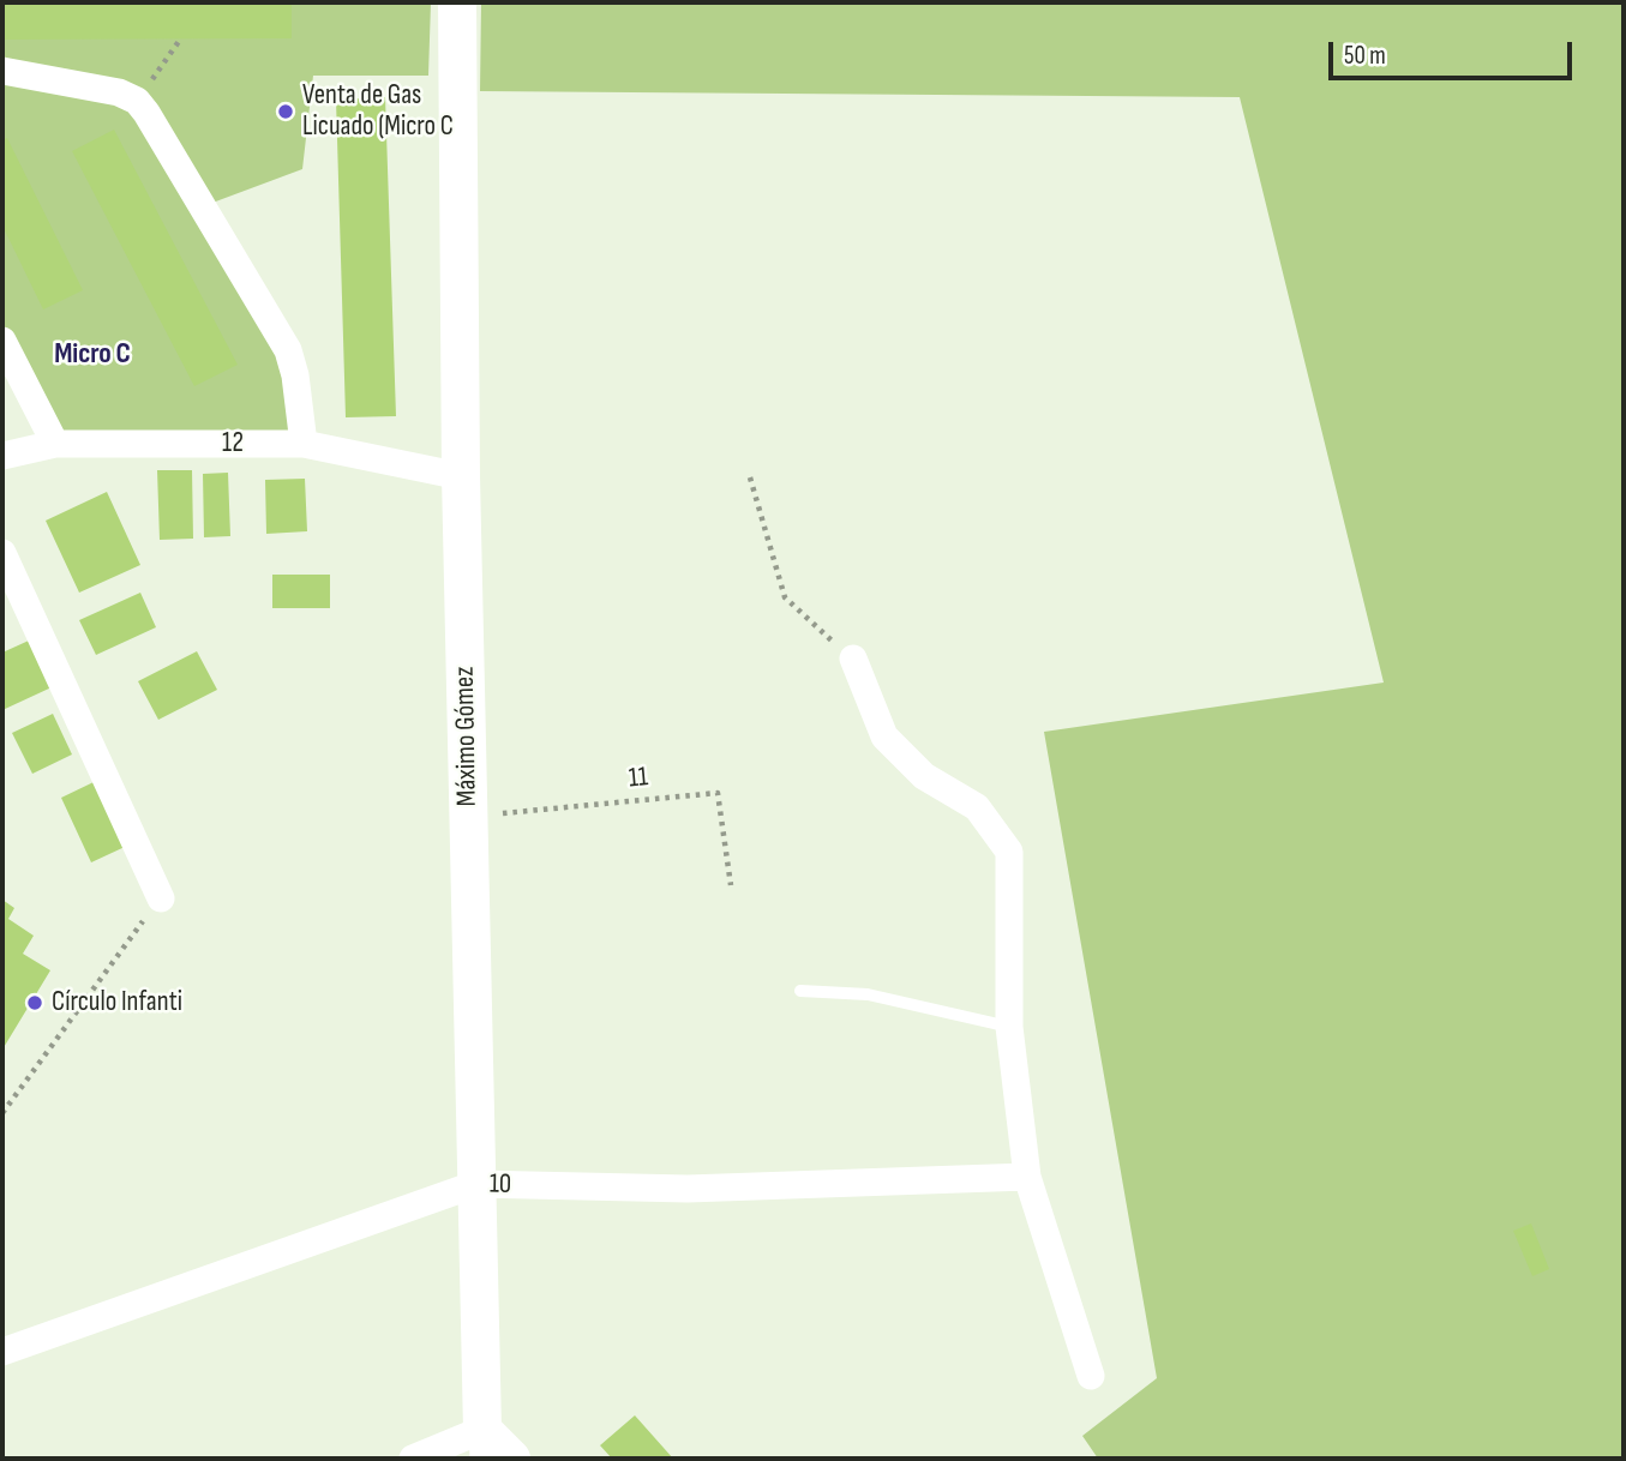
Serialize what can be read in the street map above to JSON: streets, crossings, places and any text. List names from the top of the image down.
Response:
{
  "streets": {
    "main road": ["Máximo Gómez"],
    "street": ["12", "10"],
    "path": ["11"]
  },
  "crossings": [
    ["12", "Máximo Gómez"],
    ["Máximo Gómez", "11"],
    ["Máximo Gómez", "10"]
  ],
  "districts": ["Micro C"],
  "places": ["Venta de Gas Licuado (Micro C", "Círculo Infanti"],
  "scale_bar": "50 m"
}
